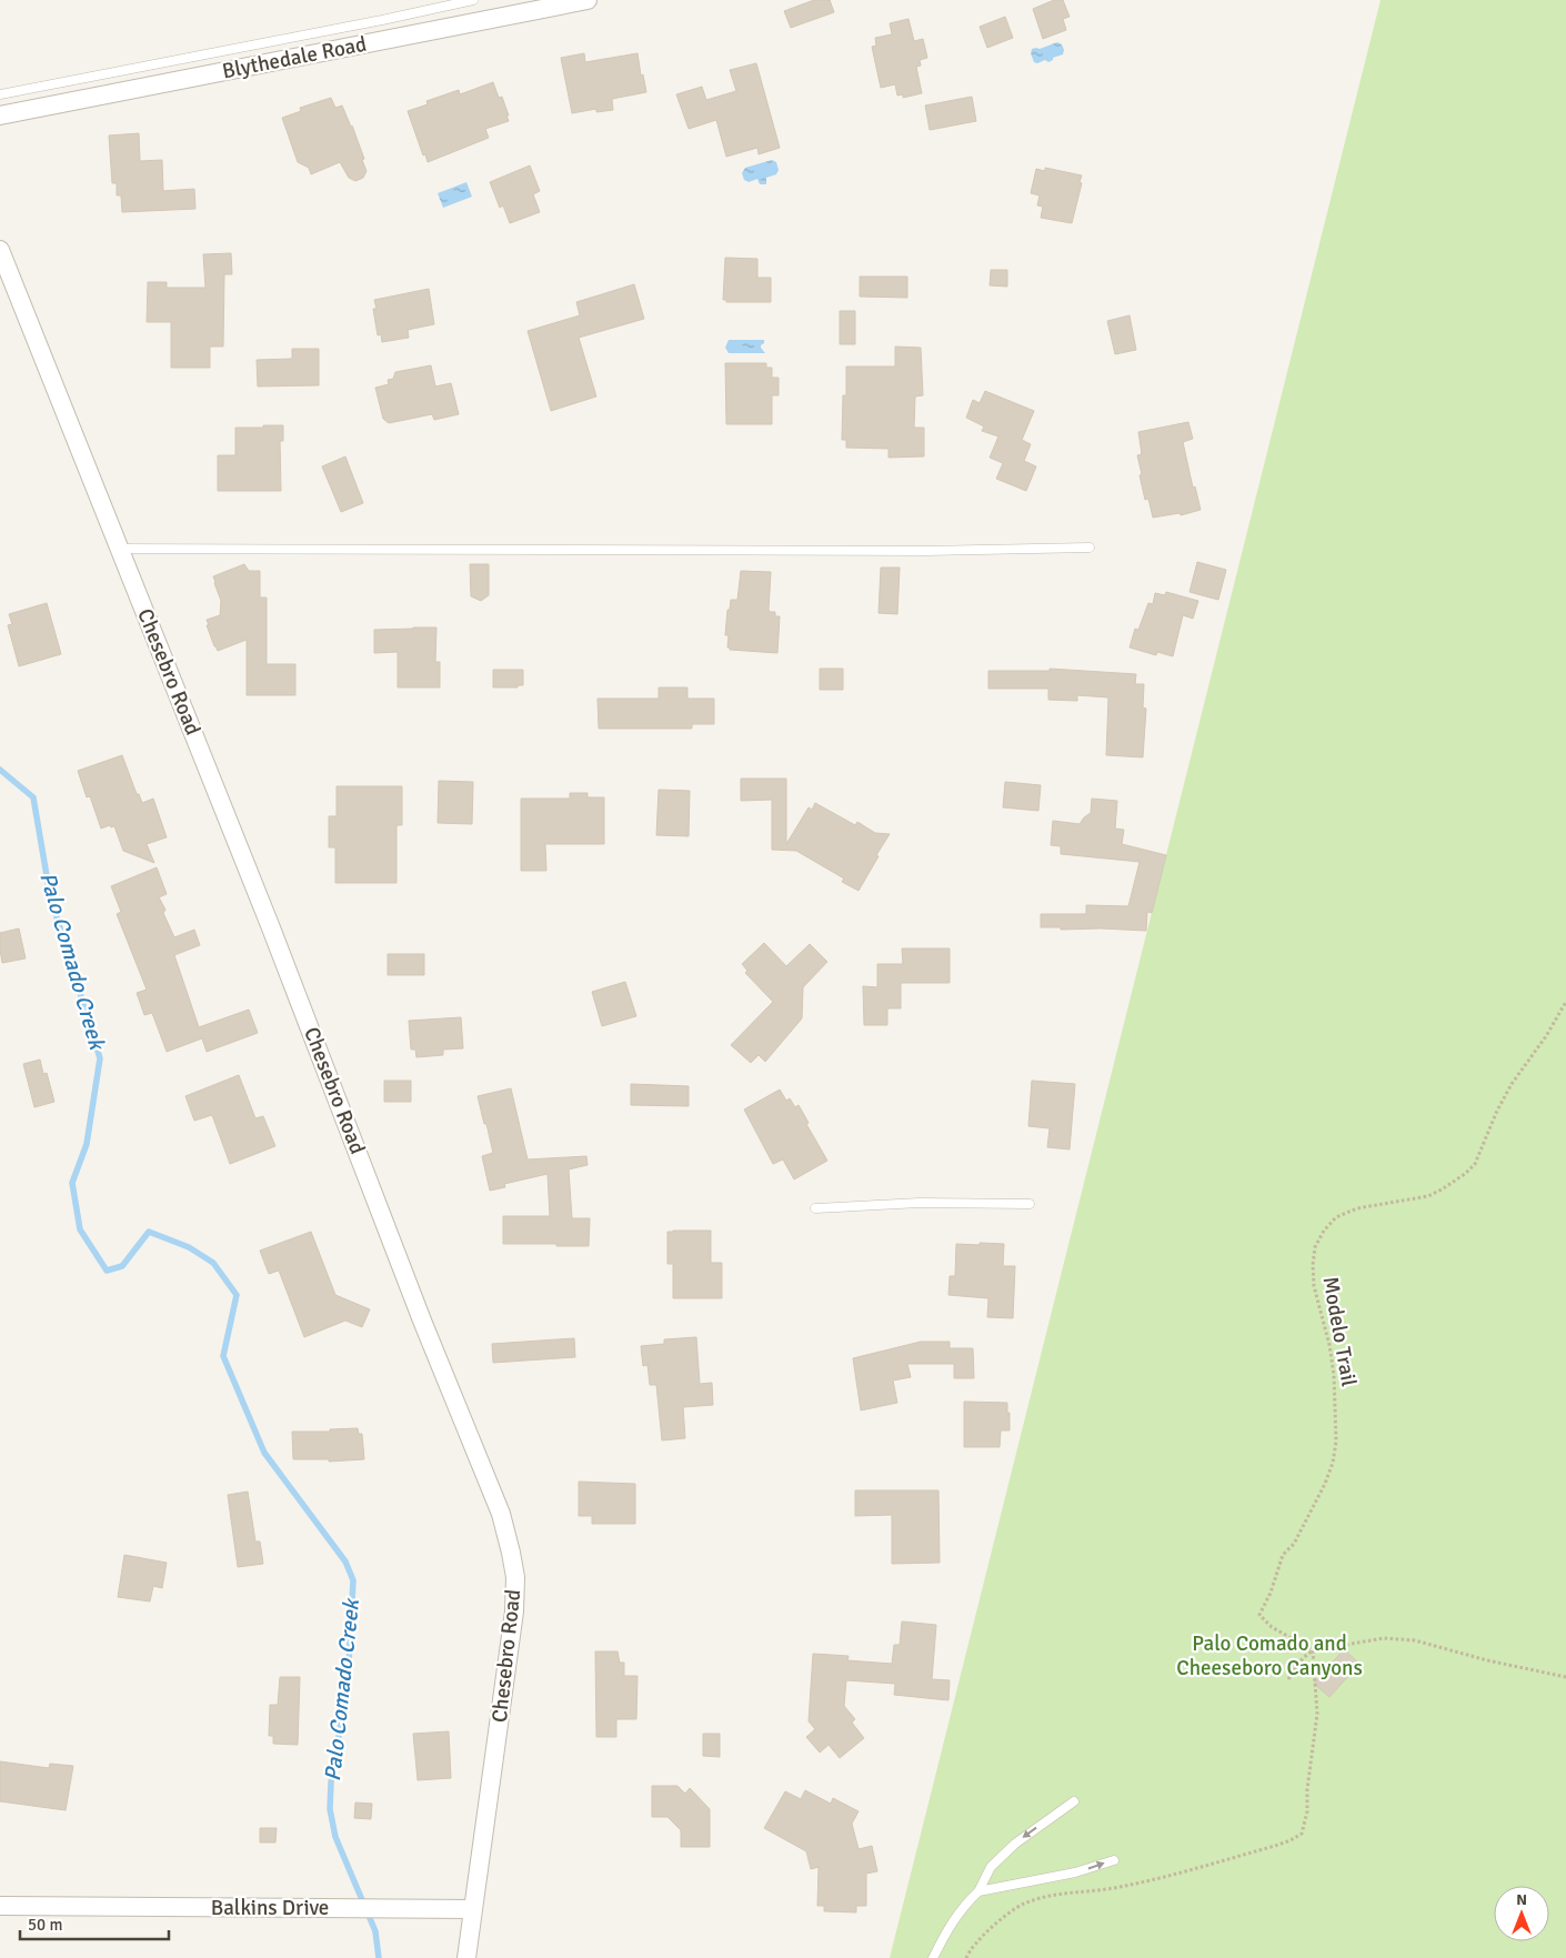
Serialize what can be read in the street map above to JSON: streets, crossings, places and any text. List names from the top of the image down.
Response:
{
  "streets": {
    "street": ["Blythedale Road", "Chesebro Road", "Balkins Drive"],
    "path": ["Modelo Trail"]
  },
  "crossings": [
    ["Chesebro Road", "Balkins Drive"]
  ],
  "water": ["Palo Comado Creek"],
  "parks": ["Palo Comado and Cheeseboro Canyons"],
  "scale_bar": "50 m",
  "north": "top"
}
